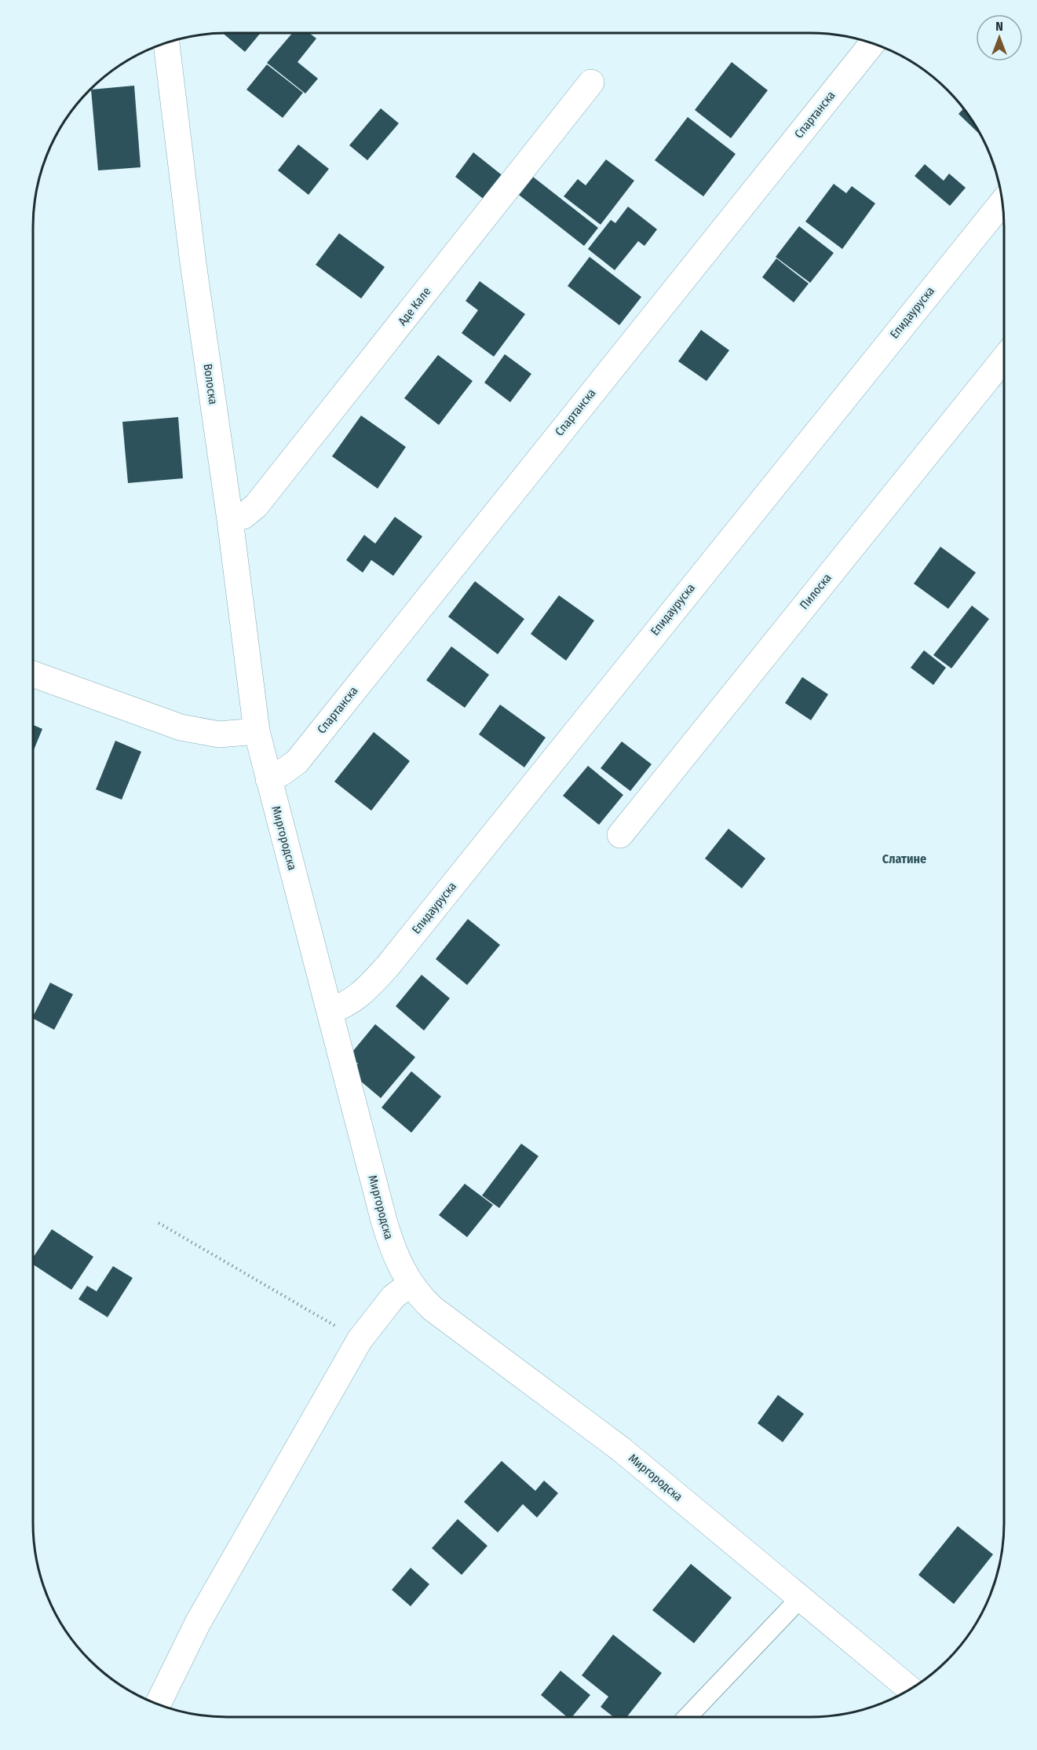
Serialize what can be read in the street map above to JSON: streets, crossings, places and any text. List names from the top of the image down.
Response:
{
  "streets": {
    "street": [
      "Спартанска",
      "Аде Кале",
      "Епидауруска",
      "Волоска",
      "Пилоска",
      "Миргородска"
    ]
  },
  "crossings": [
    ["Спартанска", "Миргородска"],
    ["Аде Кале", "Волоска"],
    ["Епидауруска", "Миргородска"],
    ["Волоска", "Миргородска"]
  ],
  "districts": ["Слатине"],
  "north": "top"
}
